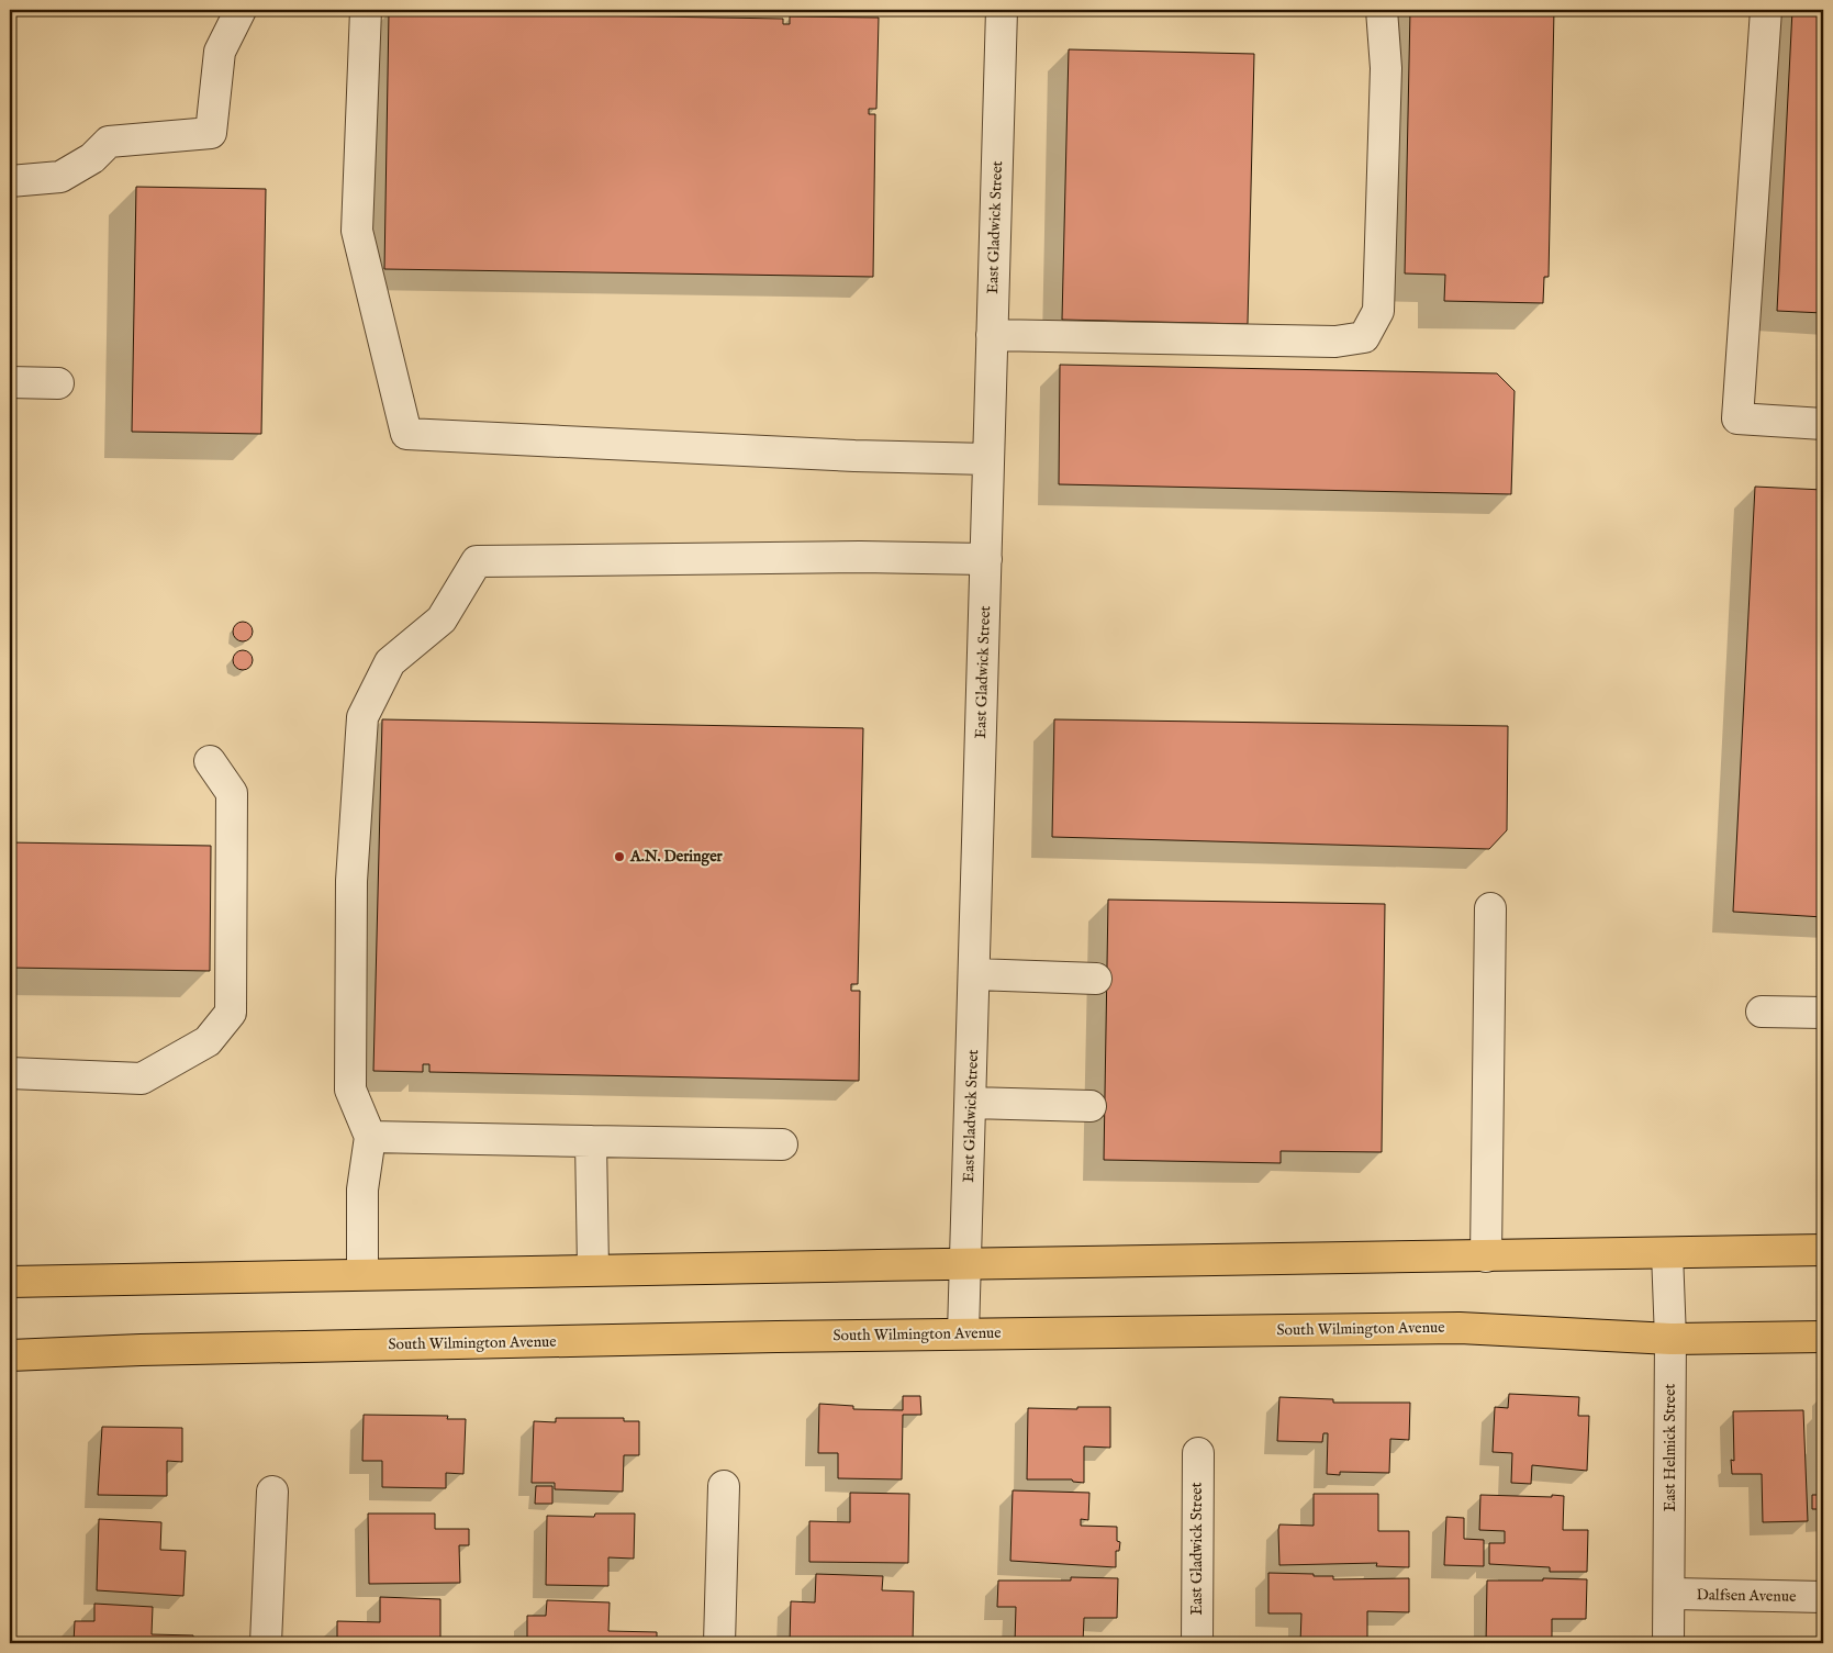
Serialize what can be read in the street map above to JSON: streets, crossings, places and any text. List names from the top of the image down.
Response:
{
  "streets": {
    "main road": ["South Wilmington Avenue"],
    "street": ["East Gladwick Street", "East Helmick Street", "Dalfsen Avenue"]
  },
  "crossings": [
    ["East Gladwick Street", "South Wilmington Avenue"],
    ["South Wilmington Avenue", "East Helmick Street"],
    ["East Helmick Street", "Dalfsen Avenue"]
  ],
  "places": ["A.N. Deringer"]
}
